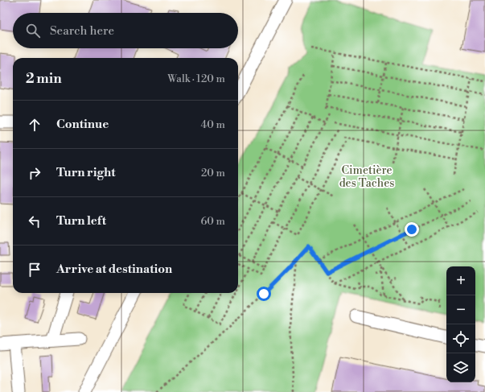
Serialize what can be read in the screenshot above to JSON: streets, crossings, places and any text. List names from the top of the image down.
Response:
{
  "parks": ["Cimetière des Taches"],
  "page": {
    "search": "Search here",
    "heading": ["2 min", "Walk · 120 m"],
    "list": [
      ["Continue", "40 m"],
      ["Turn right", "20 m"],
      ["Turn left", "60 m"],
      "Arrive at destination"
    ],
    "map_buttons": ["+", "−"]
  }
}
